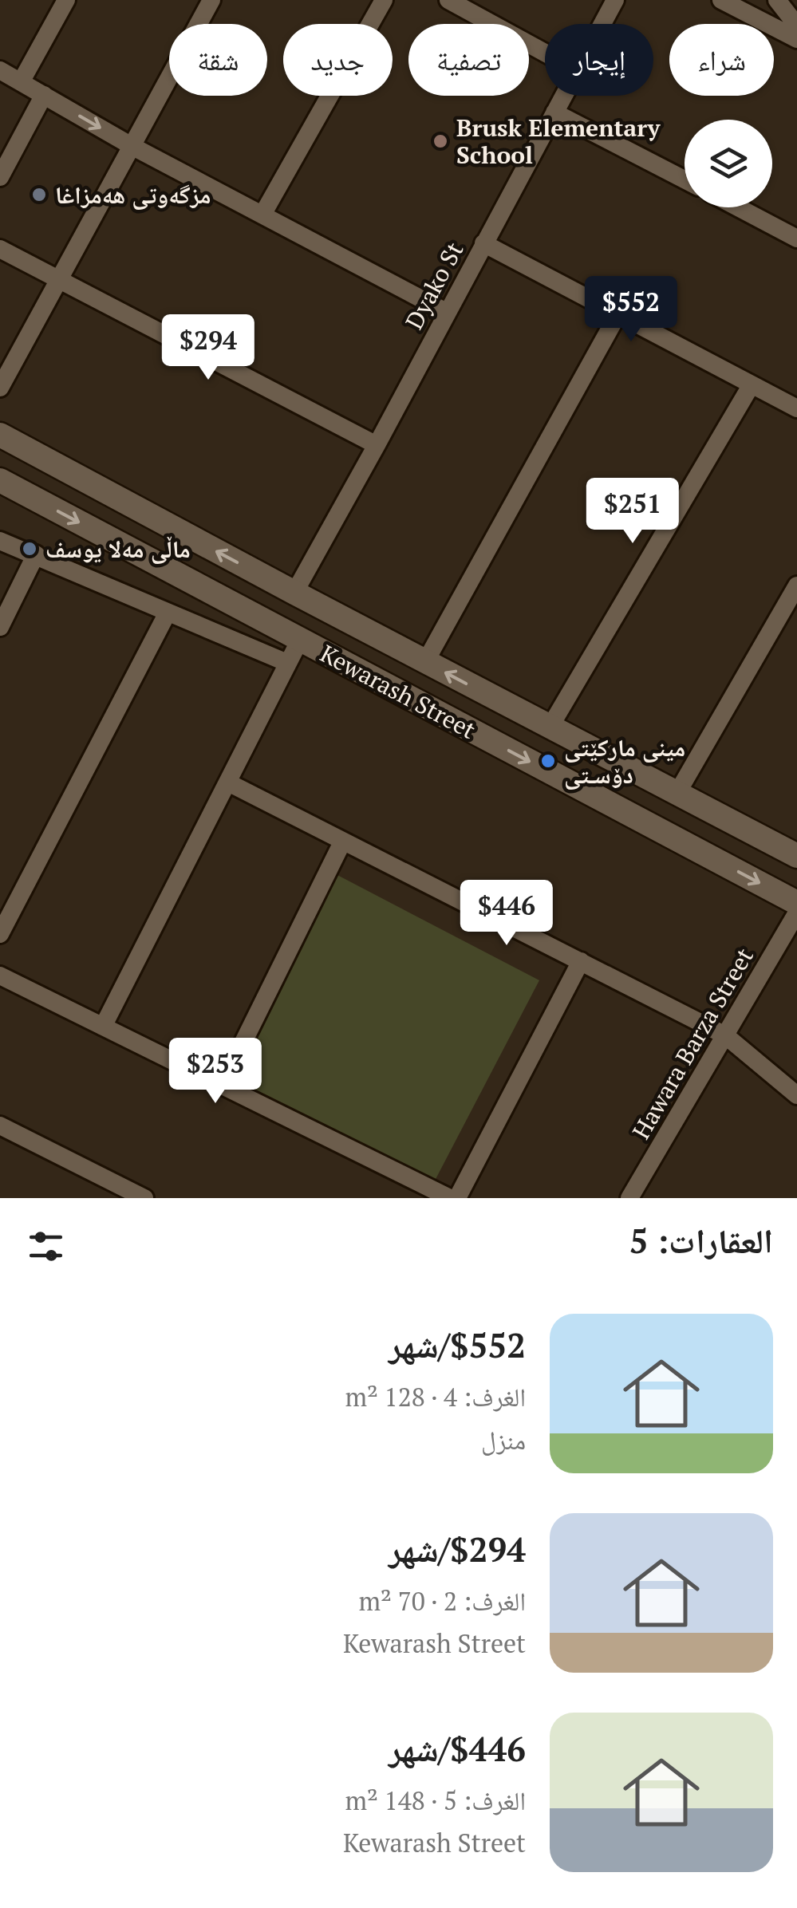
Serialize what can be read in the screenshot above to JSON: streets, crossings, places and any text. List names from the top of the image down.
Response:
{
  "streets": {
    "main road": ["Kewarash Street"],
    "street": ["Dyako St", "Hawara Barza Street"]
  },
  "crossings": [
    ["Dyako St", "Kewarash Street"]
  ],
  "places": [
    "Brusk Elementary School",
    "مزگەوتی هەمزاغا",
    "ماڵی مەلا یوسف",
    "مینی مارکێتی دۆسـتی"
  ],
  "page": {
    "chip": [
      "شراء",
      "إيجار",
      "تصفية",
      "جديد",
      "شقة"
    ],
    "price": [
      "$552",
      "$294",
      "$251",
      "$446",
      "$253"
    ],
    "heading": "العقارات: 5",
    "list": [
      {
        "name": "$552/شهر",
        "note": "الغرف: 4 · 128 m² · منزل"
      },
      {
        "name": "$294/شهر",
        "note": "الغرف: 2 · 70 m² · Kewarash Street"
      },
      {
        "name": "$446/شهر",
        "note": "الغرف: 5 · 148 m² · Kewarash Street"
      }
    ]
  }
}
